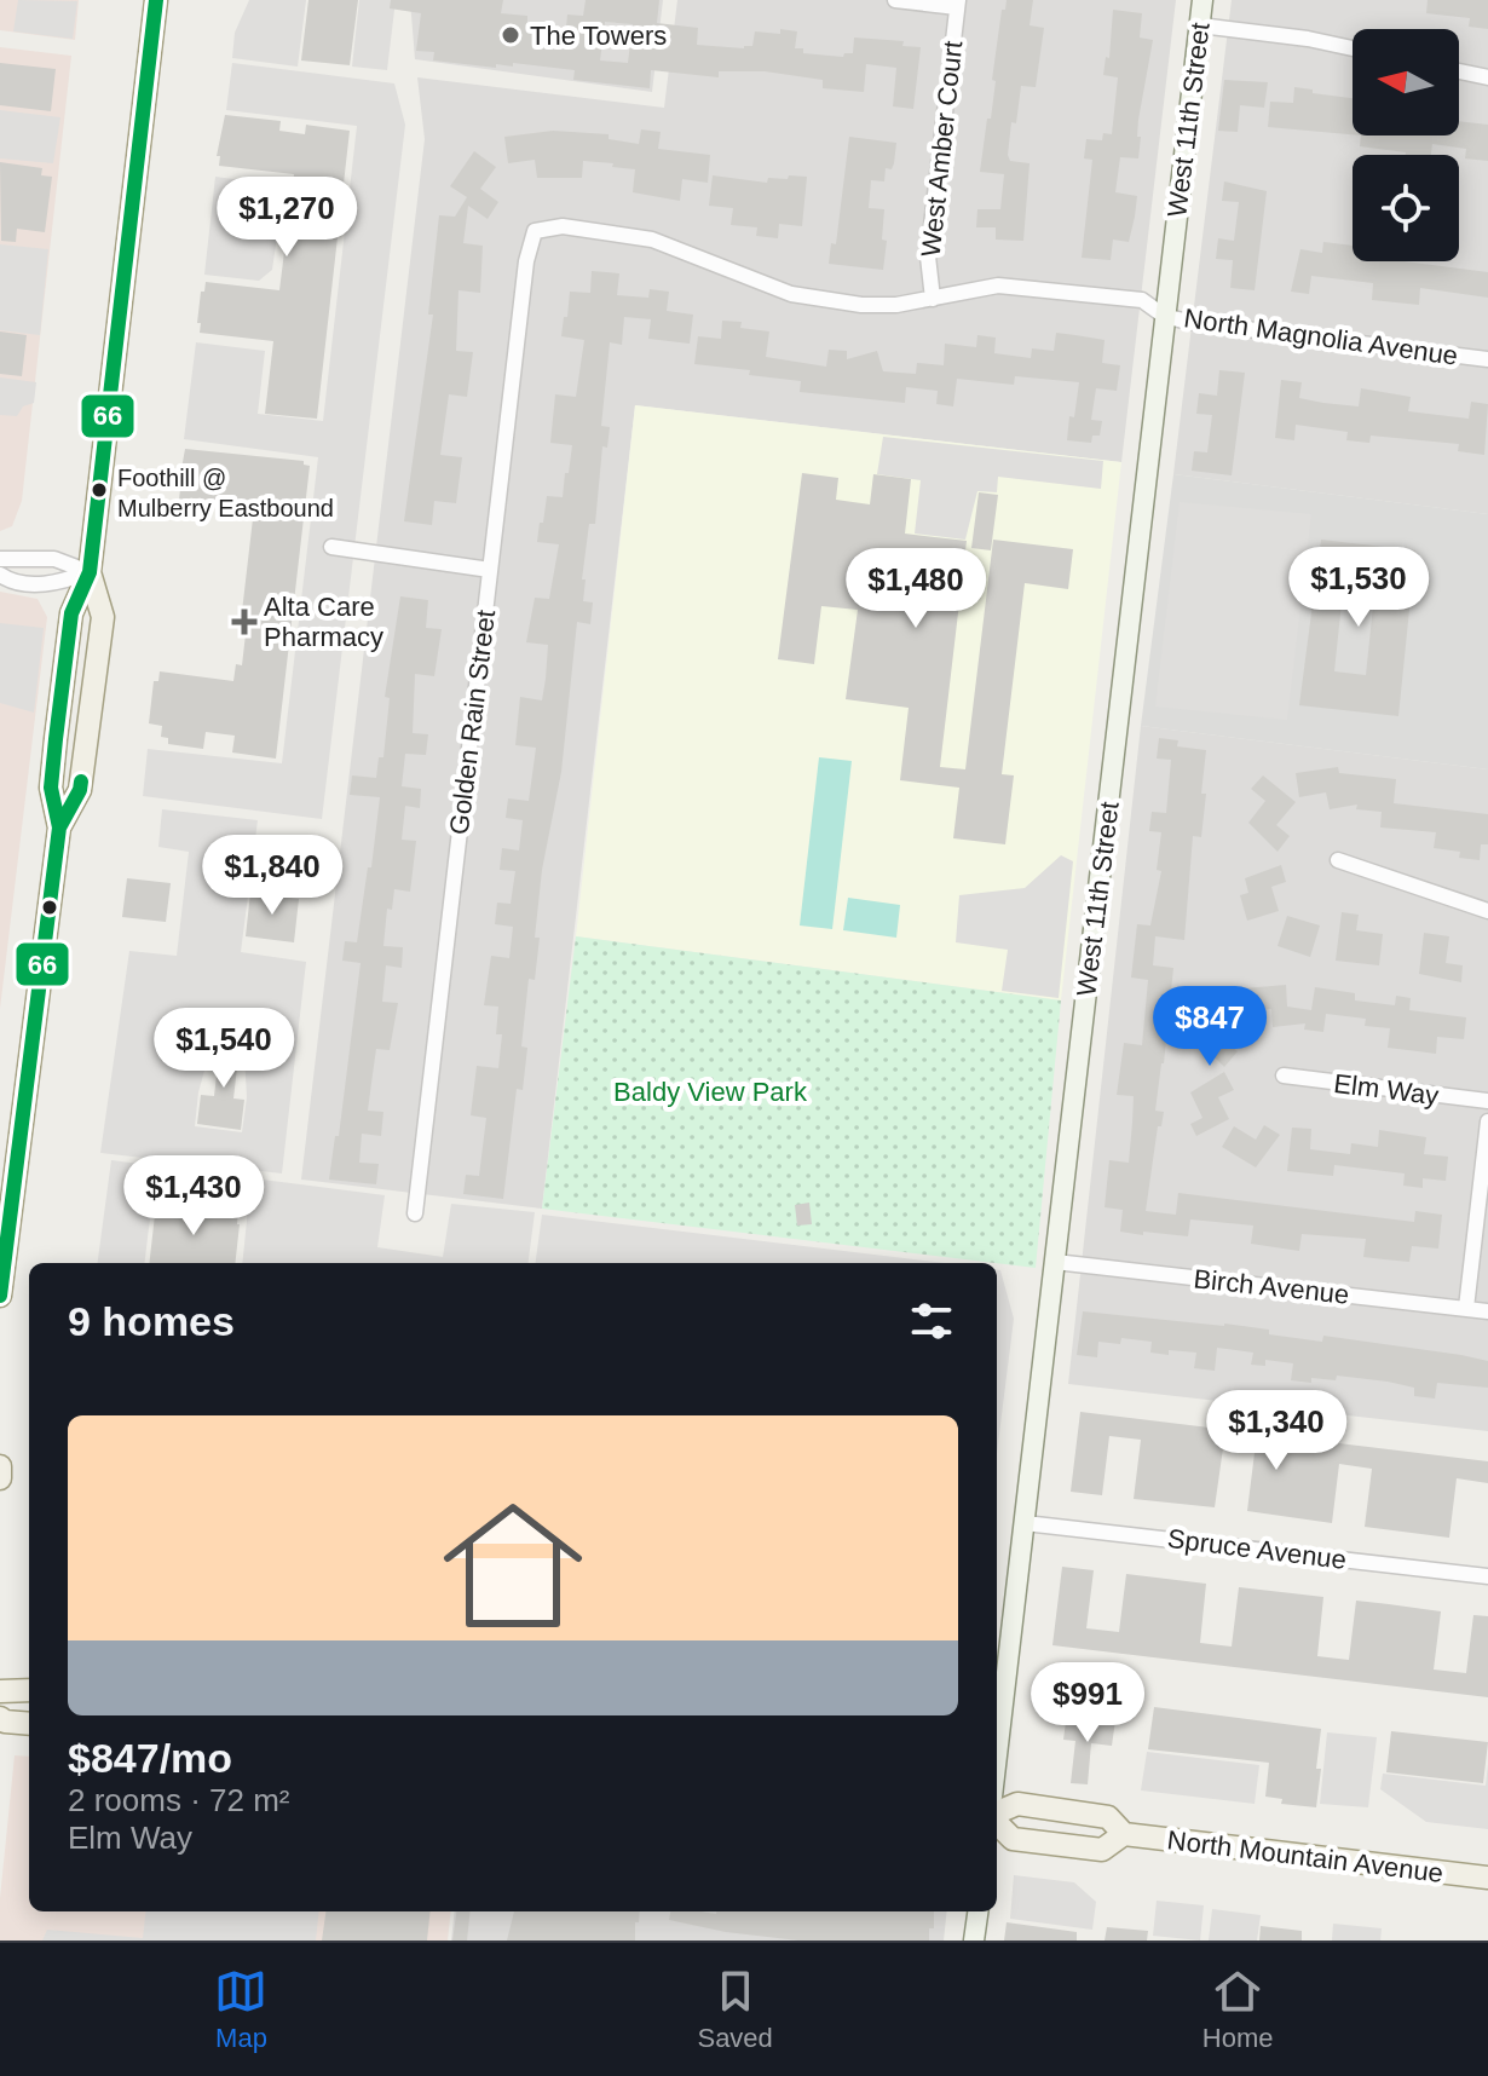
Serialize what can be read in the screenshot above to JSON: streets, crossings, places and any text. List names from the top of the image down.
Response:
{
  "streets": {
    "main road": ["North Mountain Avenue"],
    "street": [
      "West 11th Street",
      "West Amber Court",
      "North Magnolia Avenue",
      "Golden Rain Street",
      "Elm Way",
      "Birch Avenue",
      "Spruce Avenue"
    ]
  },
  "crossings": [
    ["West 11th Street", "North Magnolia Avenue"],
    ["West 11th Street", "Birch Avenue"],
    ["West 11th Street", "Spruce Avenue"],
    ["West Amber Court", "North Magnolia Avenue"],
    ["North Magnolia Avenue", "Golden Rain Street"]
  ],
  "parks": ["Baldy View Park"],
  "places": {
    "other": ["The Towers", "Foothill @ Mulberry Eastbound"],
    "health": ["Alta Care Pharmacy"]
  },
  "lines": ["transit line 66"],
  "north": "left",
  "page": {
    "price": [
      "$1,270",
      "$1,530",
      "$1,480",
      "$1,840",
      "$847",
      "$1,540",
      "$1,430",
      "$1,340",
      "$991"
    ],
    "heading": "9 homes",
    "list": [
      {
        "name": "$847/mo",
        "note": "2 rooms · 72 m² · Elm Way"
      }
    ],
    "tabs": ["Map", "Saved", "Home"]
  }
}
